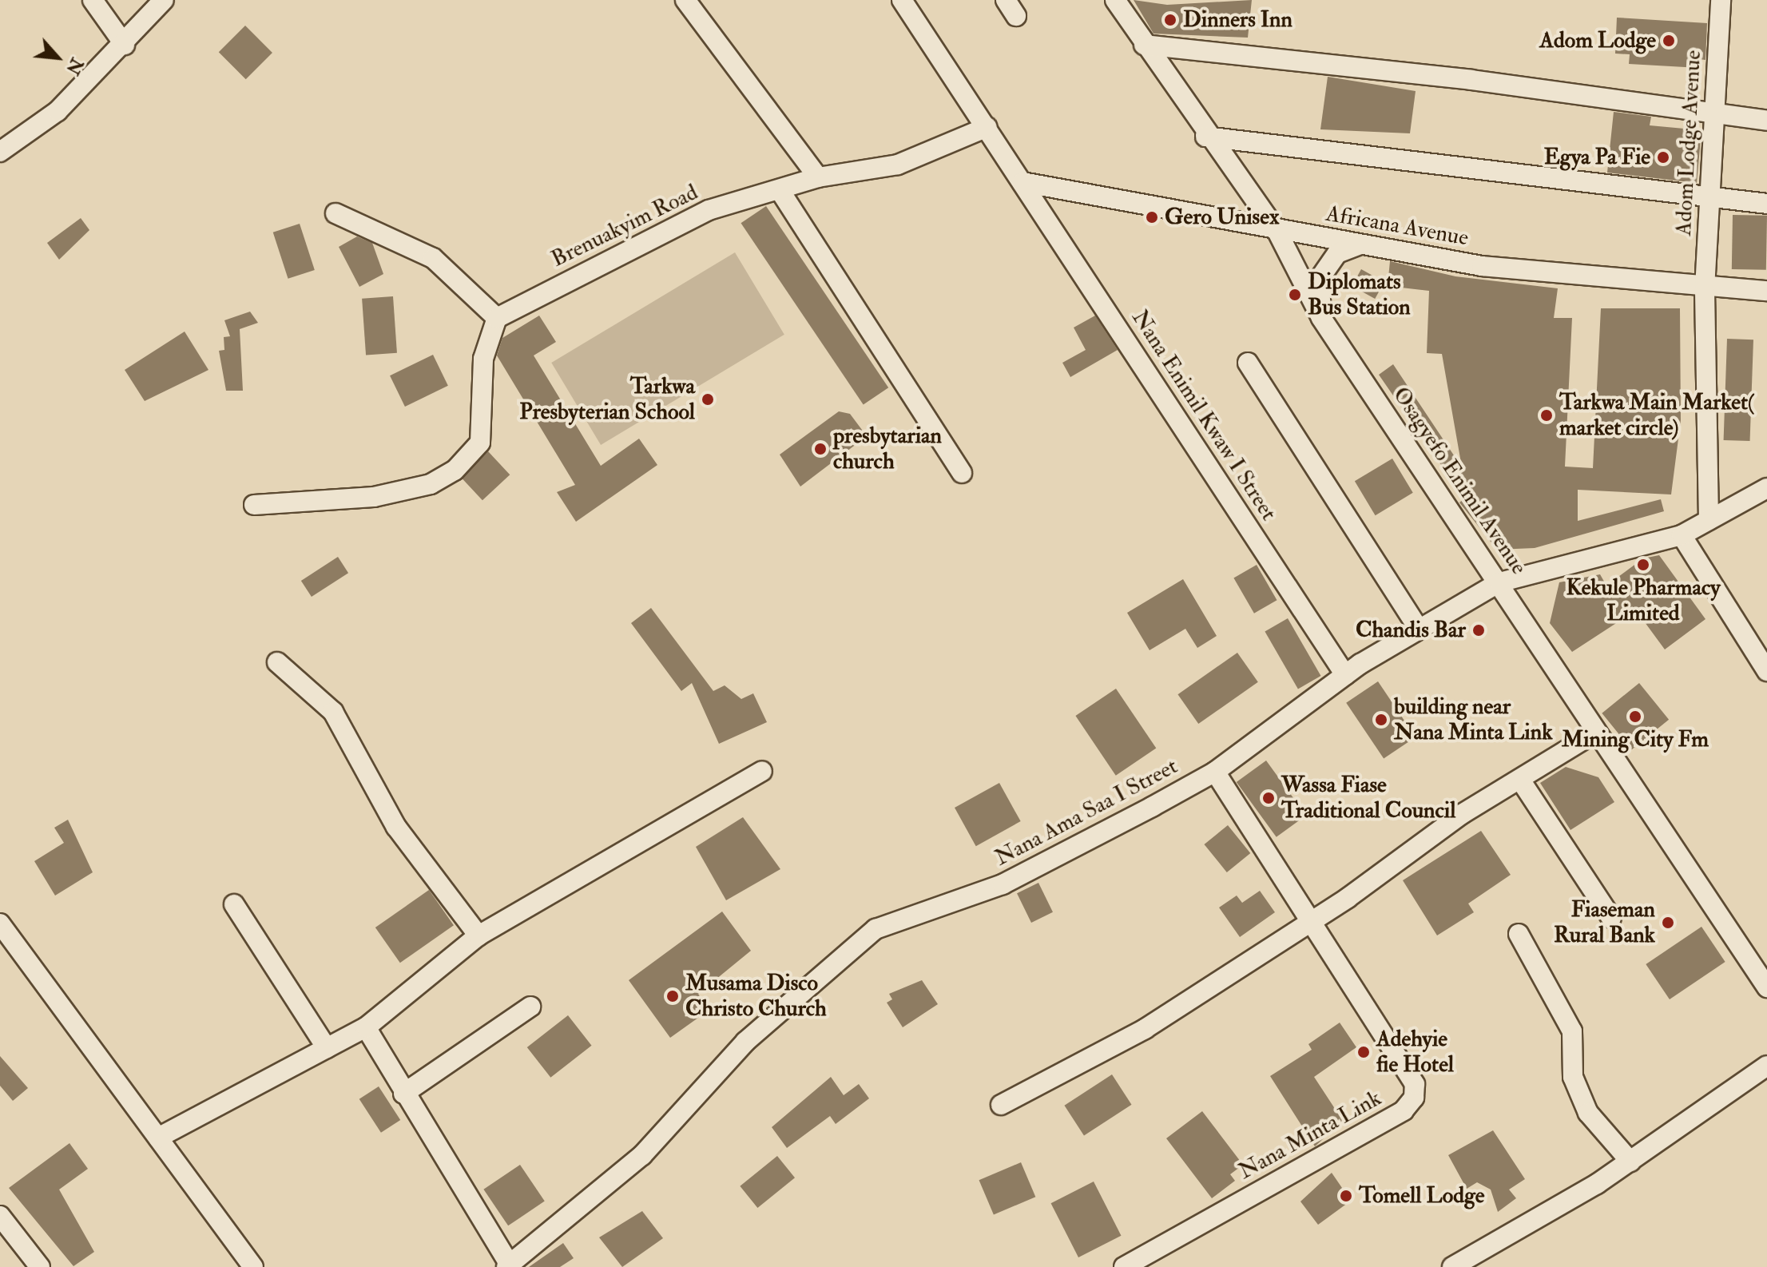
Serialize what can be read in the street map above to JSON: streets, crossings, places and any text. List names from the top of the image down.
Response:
{
  "streets": {
    "street": [
      "Adom Lodge Avenue",
      "Brenuakyim Road",
      "Africana Avenue",
      "Nana Enimil Kwaw I Street",
      "Osagyefo Enimil Avenue",
      "Nana Ama Saa I Street",
      "Nana Minta Link"
    ]
  },
  "crossings": [
    ["Adom Lodge Avenue", "Africana Avenue"],
    ["Adom Lodge Avenue", "Nana Ama Saa I Street"],
    ["Brenuakyim Road", "Nana Enimil Kwaw I Street"],
    ["Africana Avenue", "Nana Enimil Kwaw I Street"],
    ["Africana Avenue", "Osagyefo Enimil Avenue"],
    ["Nana Enimil Kwaw I Street", "Nana Ama Saa I Street"],
    ["Osagyefo Enimil Avenue", "Nana Ama Saa I Street"],
    ["Nana Ama Saa I Street", "Nana Minta Link"]
  ],
  "places": [
    "Dinners Inn",
    "Adom Lodge",
    "Egya Pa Fie",
    "Gero Unisex",
    "Diplomats Bus Station",
    "Tarkwa Presbyterian School",
    "Tarkwa Main Market( market circle)",
    "presbytarian church",
    "Kekule Pharmacy Limited",
    "Chandis Bar",
    "Mining City Fm",
    "building near Nana Minta Link",
    "Wassa Fiase Traditional Council",
    "Fiaseman Rural Bank",
    "Musama Disco Christo Church",
    "Adehyie fie Hotel",
    "Tomell Lodge"
  ],
  "north": "bottom right"
}
